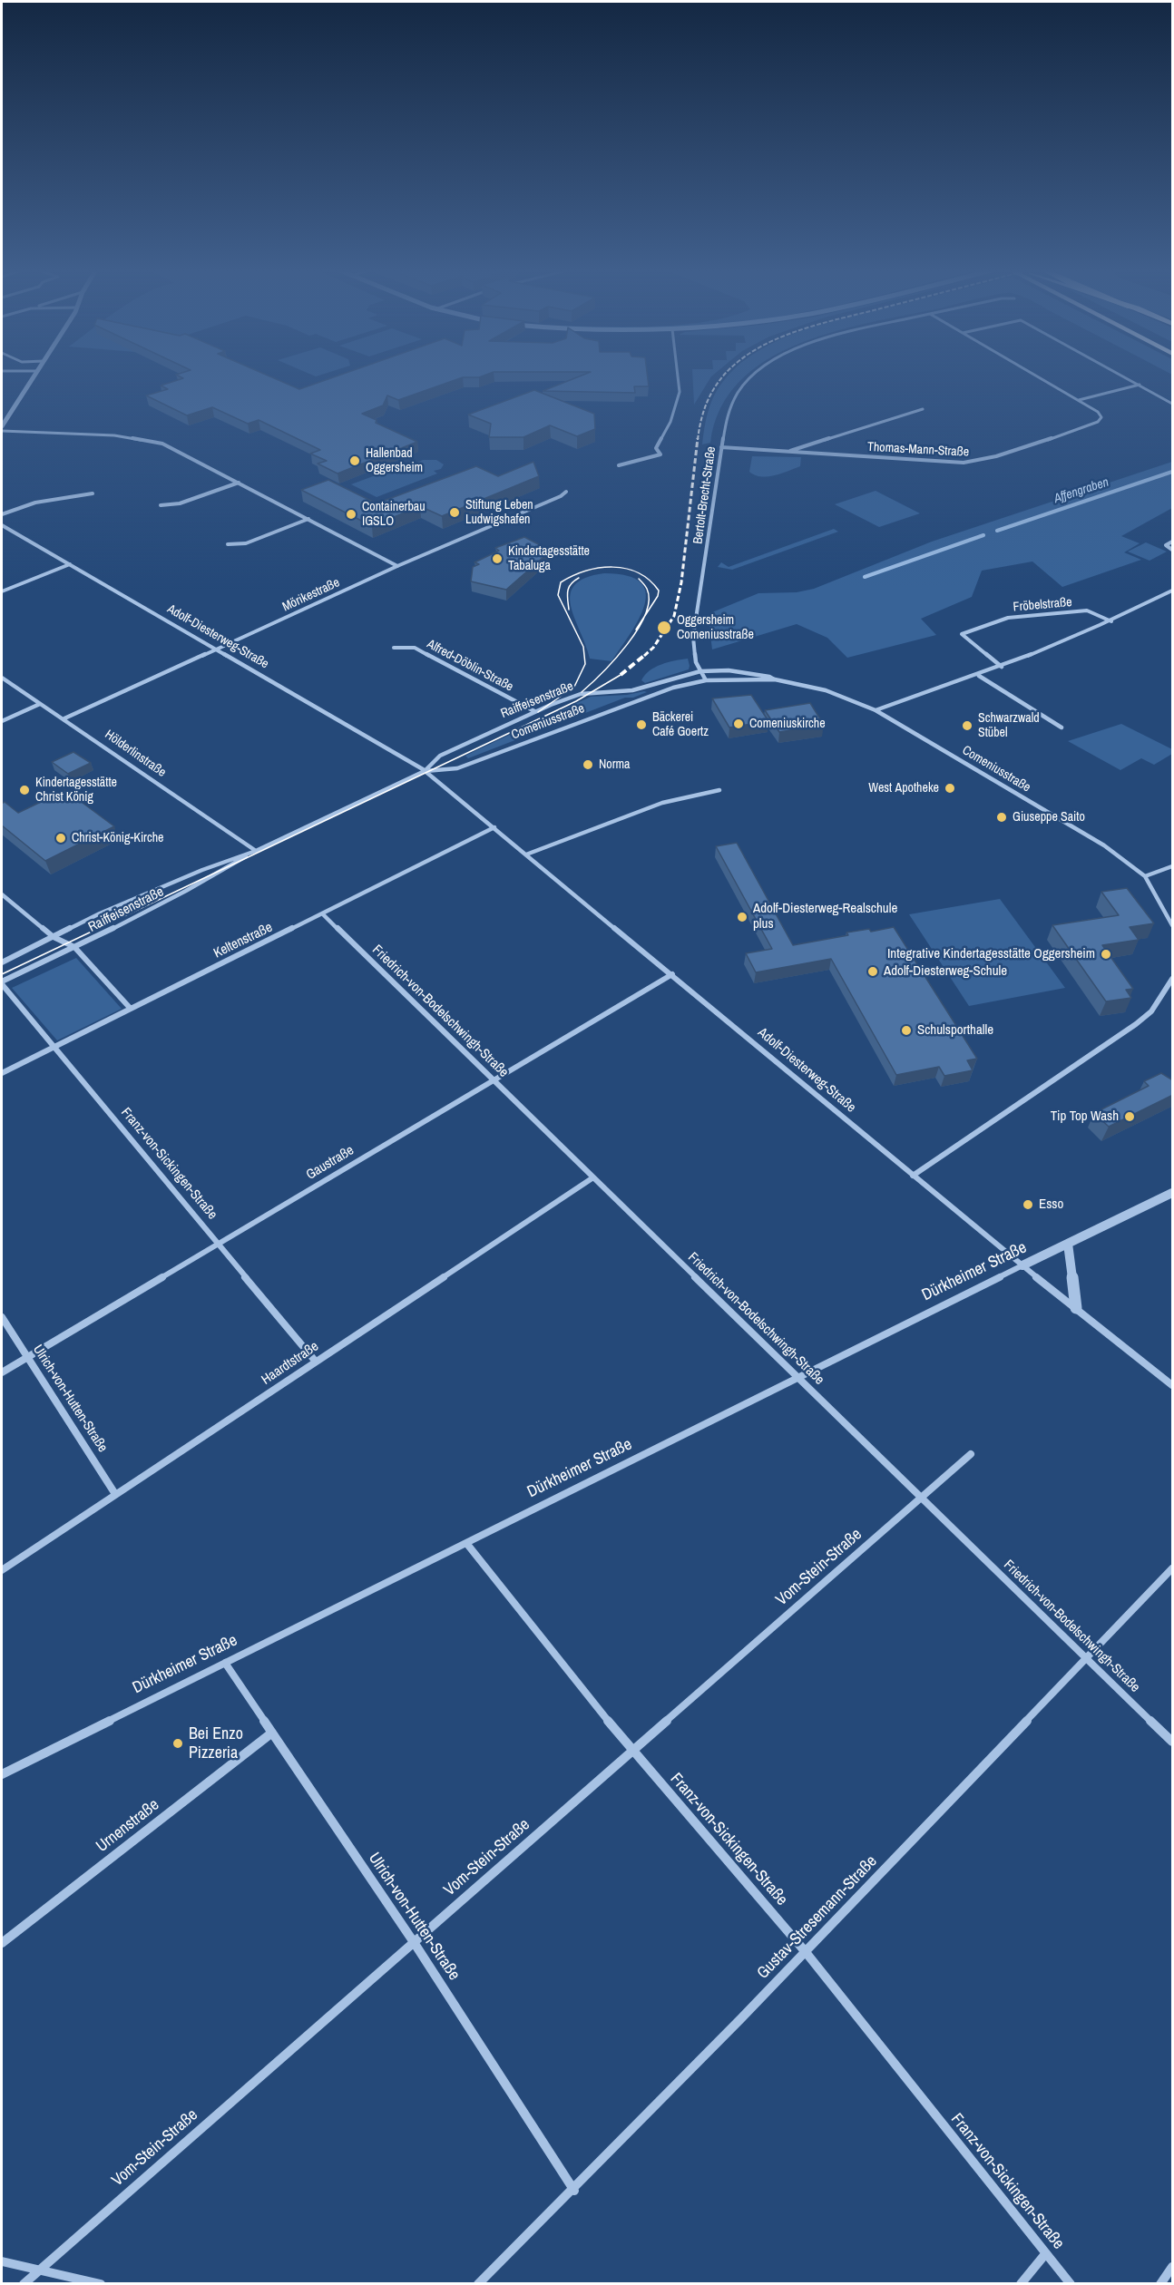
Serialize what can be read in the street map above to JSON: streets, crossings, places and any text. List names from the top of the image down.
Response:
{
  "streets": {
    "street": [
      "Thomas-Mann-Straße",
      "Bertolt-Brecht-Straße",
      "Mörikestraße",
      "Fröbelstraße",
      "Adolf-Diesterweg-Straße",
      "Alfred-Döblin-Straße",
      "Raiffeisenstraße",
      "Comeniusstraße",
      "Hölderlinstraße",
      "Keltenstraße",
      "Friedrich-von-Bodelschwingh-Straße",
      "Gaustraße",
      "Franz-von-Sickingen-Straße",
      "Dürkheimer Straße",
      "Haardtstraße",
      "Ulrich-von-Hutten-Straße",
      "Vom-Stein-Straße",
      "Urnenstraße",
      "Gustav-Stresemann-Straße"
    ]
  },
  "crossings": [
    ["Thomas-Mann-Straße", "Bertolt-Brecht-Straße"],
    ["Bertolt-Brecht-Straße", "Raiffeisenstraße"],
    ["Bertolt-Brecht-Straße", "Comeniusstraße"],
    ["Mörikestraße", "Adolf-Diesterweg-Straße"],
    ["Mörikestraße", "Hölderlinstraße"],
    ["Adolf-Diesterweg-Straße", "Raiffeisenstraße"],
    ["Adolf-Diesterweg-Straße", "Comeniusstraße"],
    ["Adolf-Diesterweg-Straße", "Keltenstraße"],
    ["Adolf-Diesterweg-Straße", "Gaustraße"],
    ["Adolf-Diesterweg-Straße", "Dürkheimer Straße"],
    ["Alfred-Döblin-Straße", "Raiffeisenstraße"],
    ["Raiffeisenstraße", "Comeniusstraße"],
    ["Raiffeisenstraße", "Hölderlinstraße"],
    ["Raiffeisenstraße", "Franz-von-Sickingen-Straße"],
    ["Keltenstraße", "Friedrich-von-Bodelschwingh-Straße"],
    ["Keltenstraße", "Franz-von-Sickingen-Straße"],
    ["Friedrich-von-Bodelschwingh-Straße", "Gaustraße"],
    ["Friedrich-von-Bodelschwingh-Straße", "Dürkheimer Straße"],
    ["Friedrich-von-Bodelschwingh-Straße", "Haardtstraße"],
    ["Friedrich-von-Bodelschwingh-Straße", "Vom-Stein-Straße"],
    ["Friedrich-von-Bodelschwingh-Straße", "Gustav-Stresemann-Straße"],
    ["Gaustraße", "Franz-von-Sickingen-Straße"],
    ["Gaustraße", "Ulrich-von-Hutten-Straße"],
    ["Franz-von-Sickingen-Straße", "Dürkheimer Straße"],
    ["Franz-von-Sickingen-Straße", "Haardtstraße"],
    ["Franz-von-Sickingen-Straße", "Vom-Stein-Straße"],
    ["Franz-von-Sickingen-Straße", "Gustav-Stresemann-Straße"],
    ["Dürkheimer Straße", "Ulrich-von-Hutten-Straße"],
    ["Haardtstraße", "Ulrich-von-Hutten-Straße"],
    ["Ulrich-von-Hutten-Straße", "Vom-Stein-Straße"],
    ["Ulrich-von-Hutten-Straße", "Urnenstraße"],
    ["Ulrich-von-Hutten-Straße", "Gustav-Stresemann-Straße"]
  ],
  "water": ["Affengraben"],
  "places": [
    "Hallenbad Oggersheim",
    "Stiftung Leben Ludwigshafen",
    "Containerbau IGSLO",
    "Kindertagesstätte Tabaluga",
    "Oggersheim Comeniusstraße",
    "Comeniuskirche",
    "Bäckerei Café Goertz",
    "Schwarzwald Stübel",
    "Norma",
    "West Apotheke",
    "Kindertagesstätte Christ König",
    "Giuseppe Saito",
    "Christ-König-Kirche",
    "Adolf-Diesterweg-Realschule plus",
    "Integrative Kindertagesstätte Oggersheim",
    "Adolf-Diesterweg-Schule",
    "Schulsporthalle",
    "Tip Top Wash",
    "Esso",
    "Bei Enzo Pizzeria"
  ]
}
